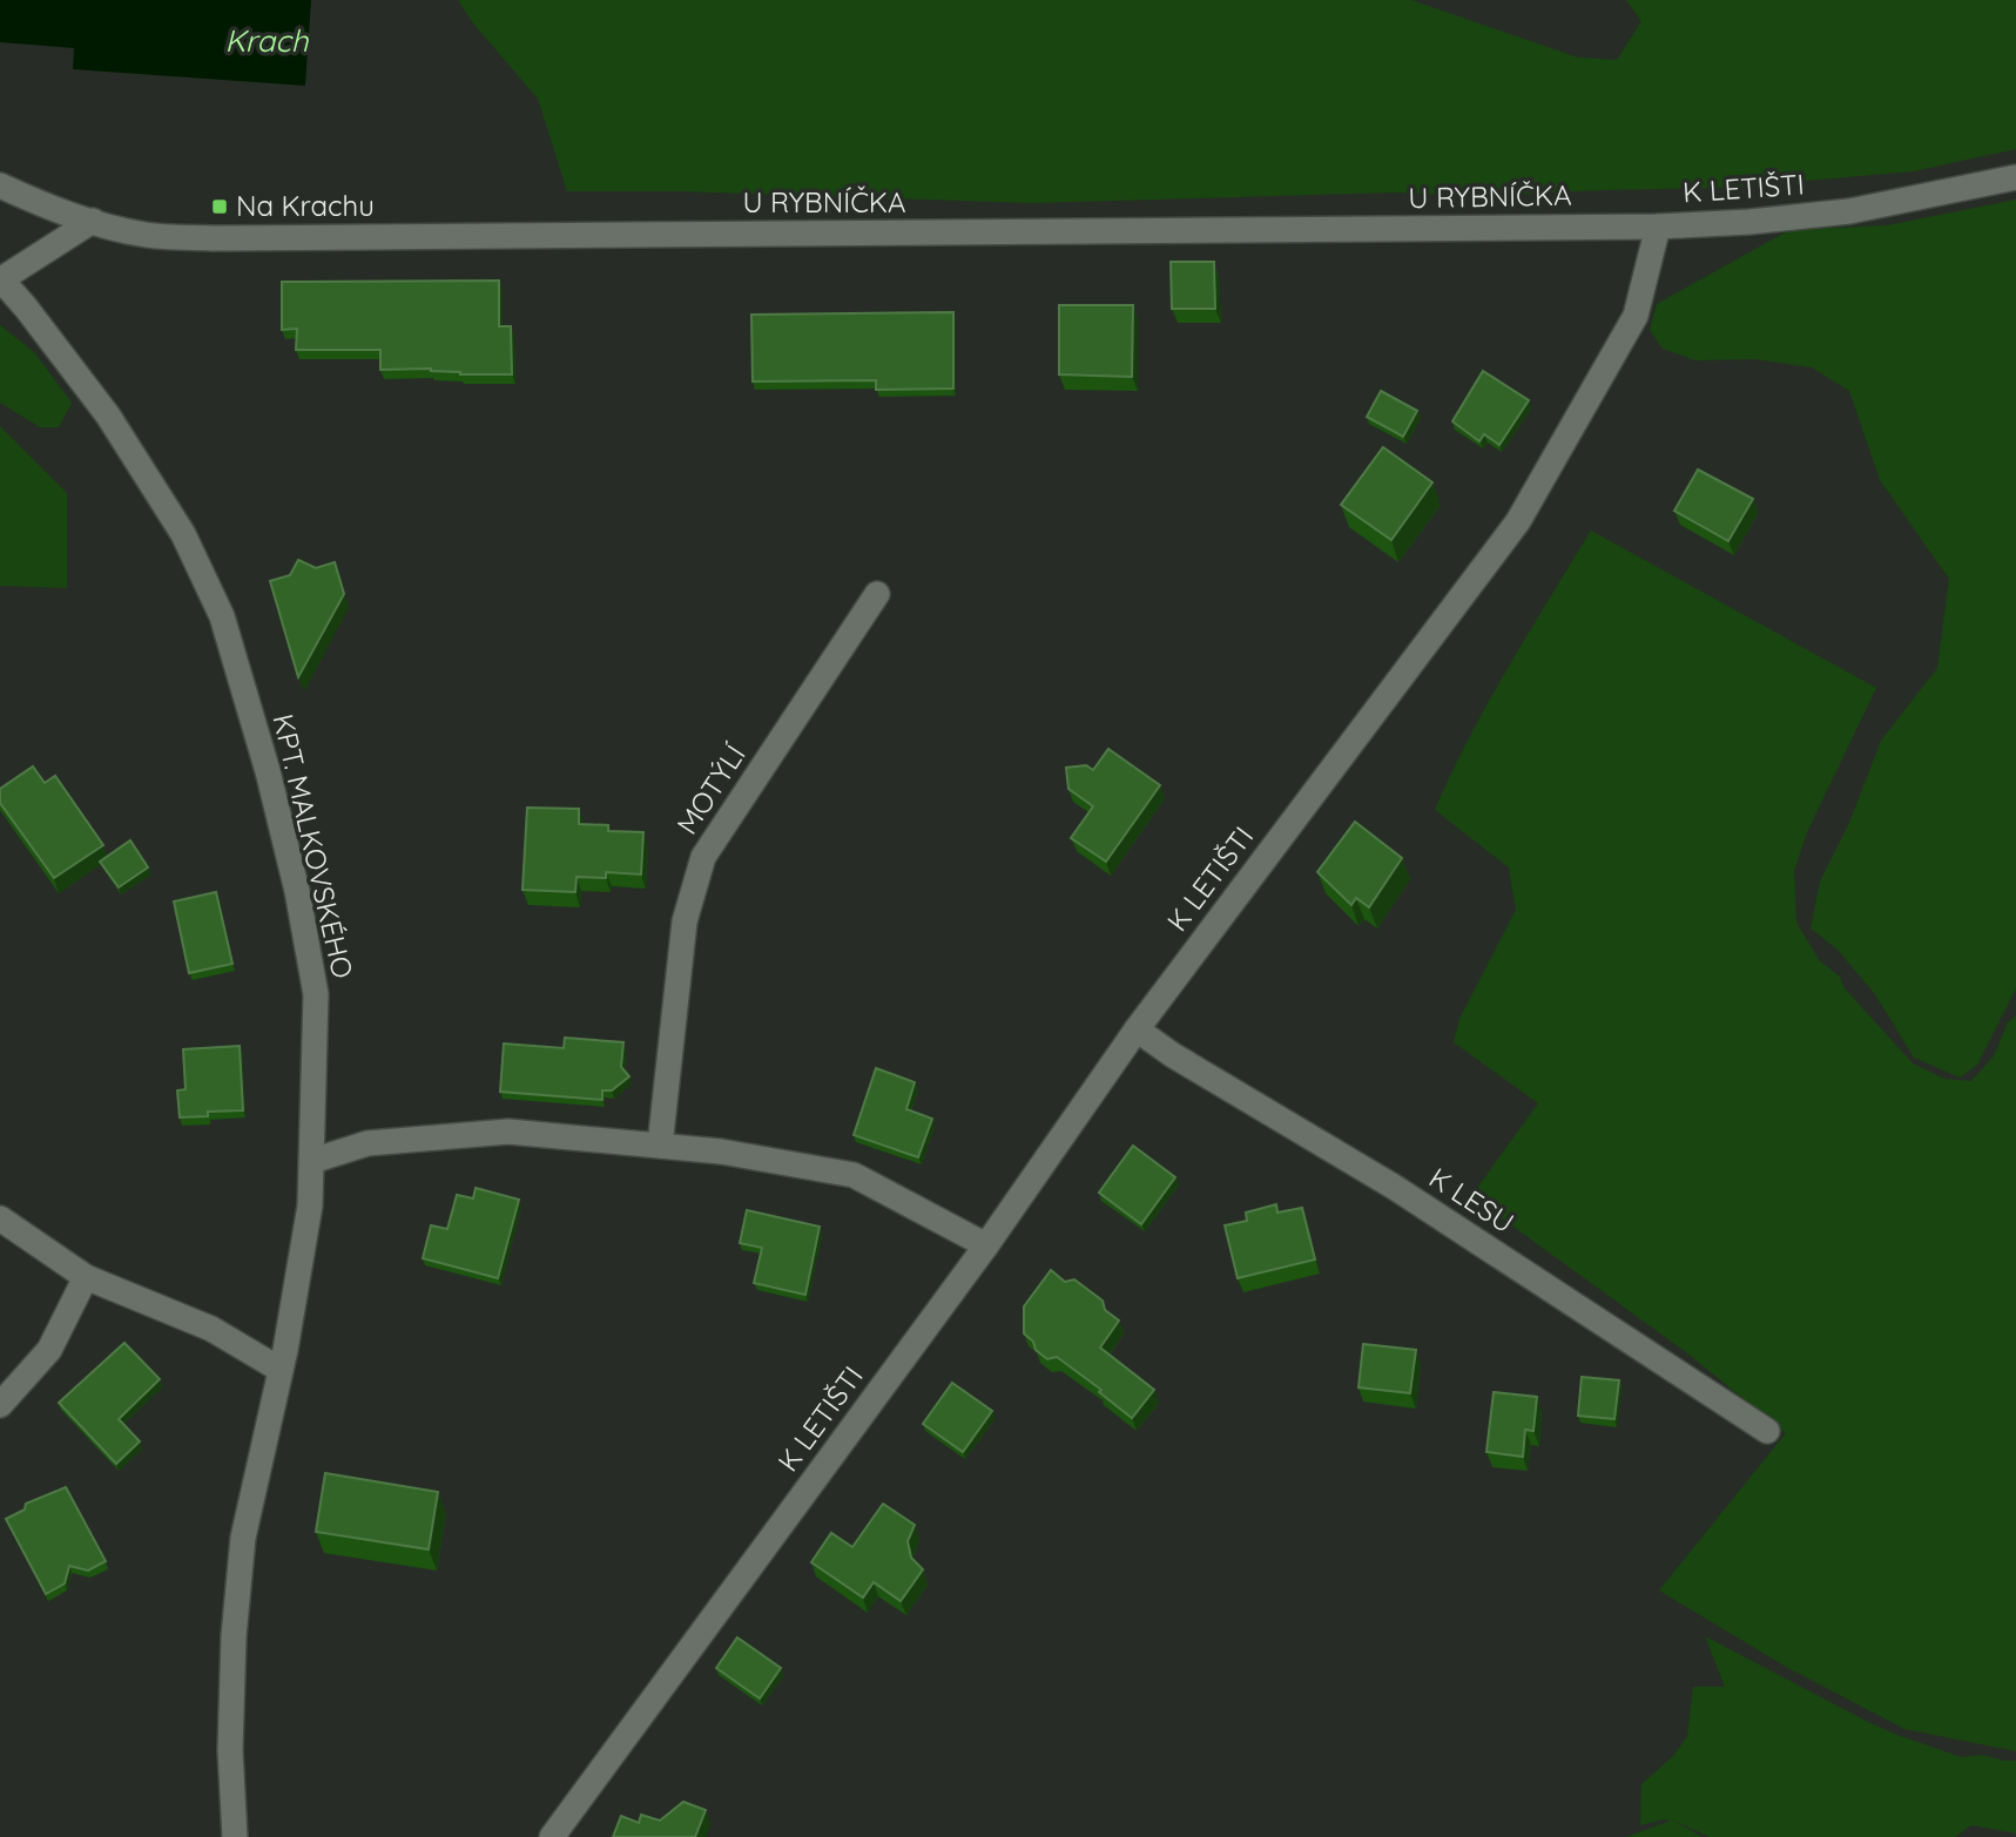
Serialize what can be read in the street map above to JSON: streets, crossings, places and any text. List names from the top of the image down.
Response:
{
  "streets": {
    "street": [
      "K LETIŠTI",
      "U RYBNÍČKA",
      "MOTÝLÍ",
      "KPT. MALKOVSKÉHO",
      "K LESU"
    ]
  },
  "crossings": [
    ["K LETIŠTI", "U RYBNÍČKA"],
    ["K LETIŠTI", "K LESU"]
  ],
  "water": ["Krach"],
  "places": {
    "transit": ["Na Krachu"]
  }
}
